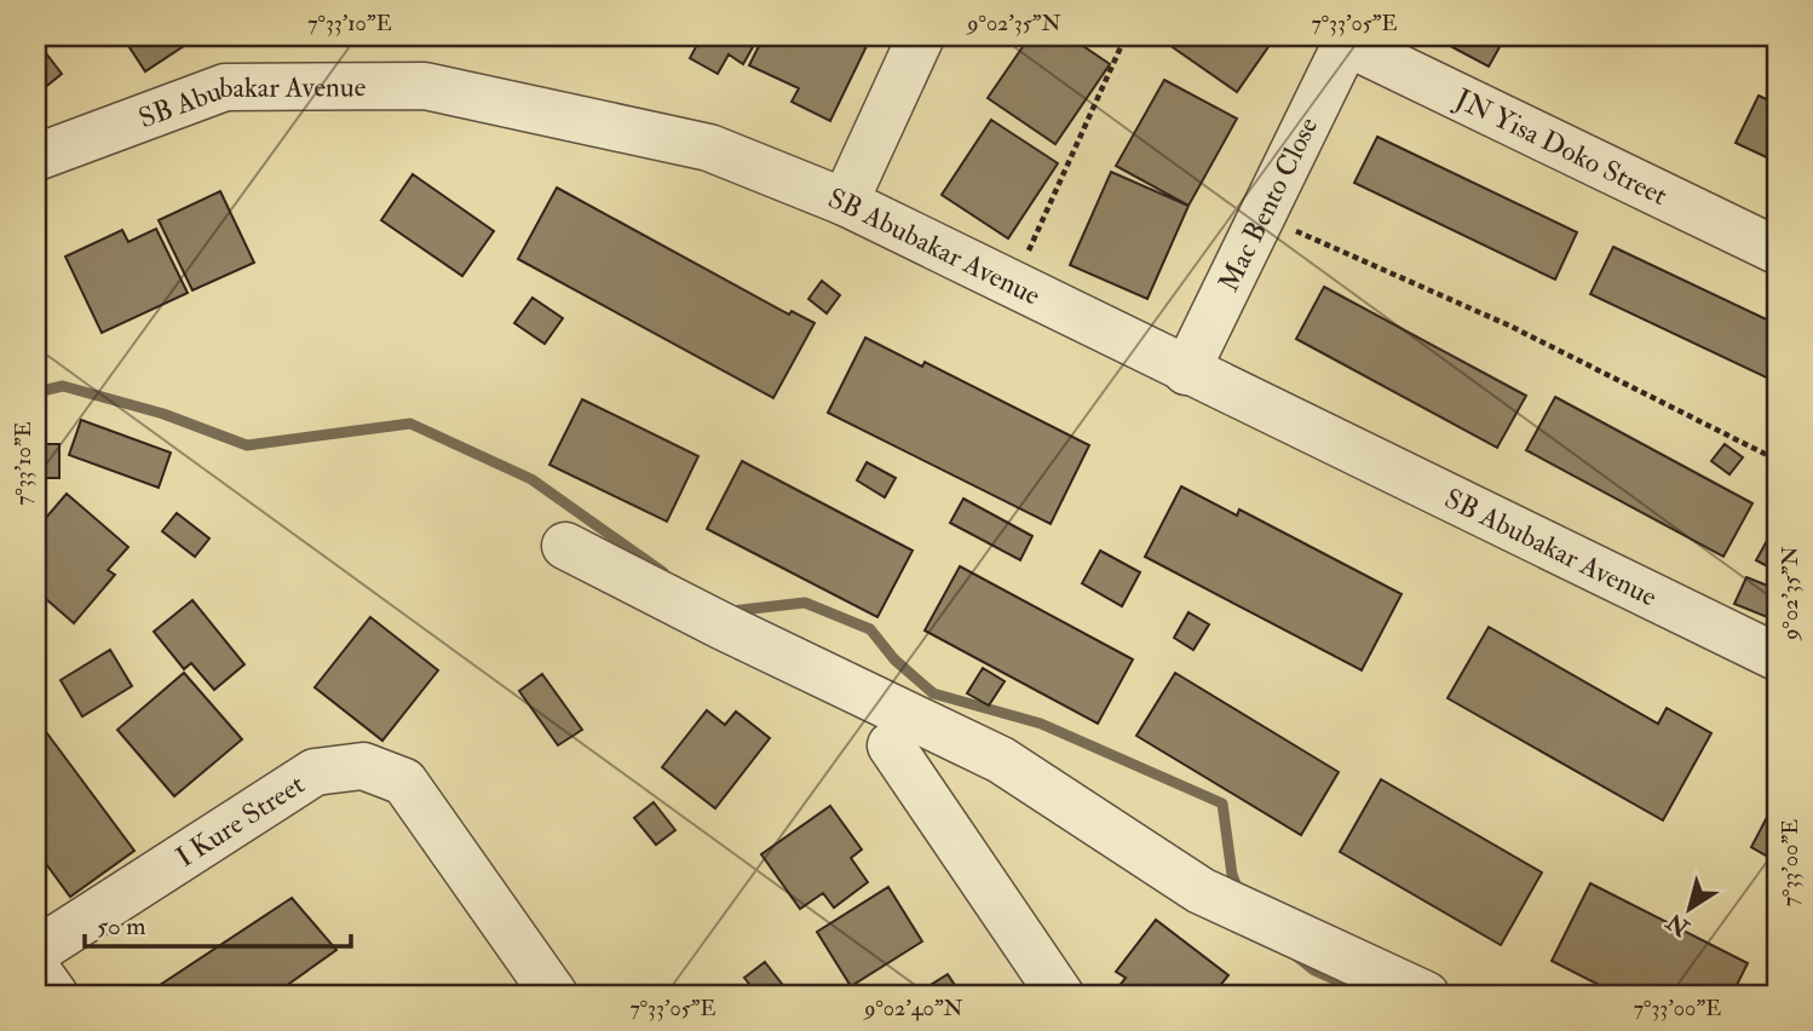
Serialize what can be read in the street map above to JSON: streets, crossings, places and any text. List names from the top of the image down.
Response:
{
  "streets": {
    "street": [
      "SB Abubakar Avenue",
      "JN Yisa Doko Street",
      "Mac Bento Close",
      "I Kure Street"
    ]
  },
  "crossings": [
    ["SB Abubakar Avenue", "Mac Bento Close"],
    ["JN Yisa Doko Street", "Mac Bento Close"]
  ],
  "scale_bar": "50 m",
  "north": "bottom left",
  "coordinates": [
    "7°33'10\"E",
    "9°02'35\"N",
    "7°33'05\"E",
    "7°33'00\"E",
    "9°02'40\"N"
  ]
}
